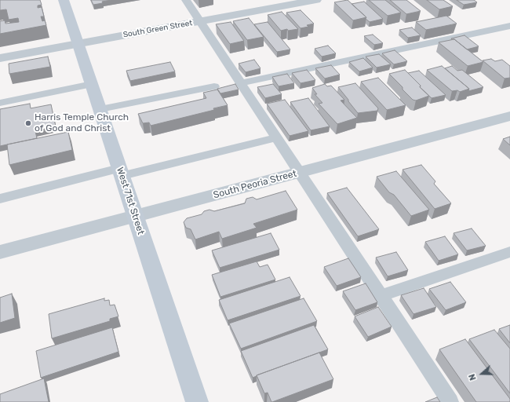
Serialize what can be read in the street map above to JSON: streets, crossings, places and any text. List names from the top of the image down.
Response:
{
  "streets": {
    "main road": ["West 71st Street"],
    "street": ["South Green Street", "South Peoria Street"]
  },
  "crossings": [
    ["South Green Street", "West 71st Street"],
    ["South Peoria Street", "West 71st Street"]
  ],
  "places": ["Harris Temple Church of God and Christ"],
  "north": "left"
}
